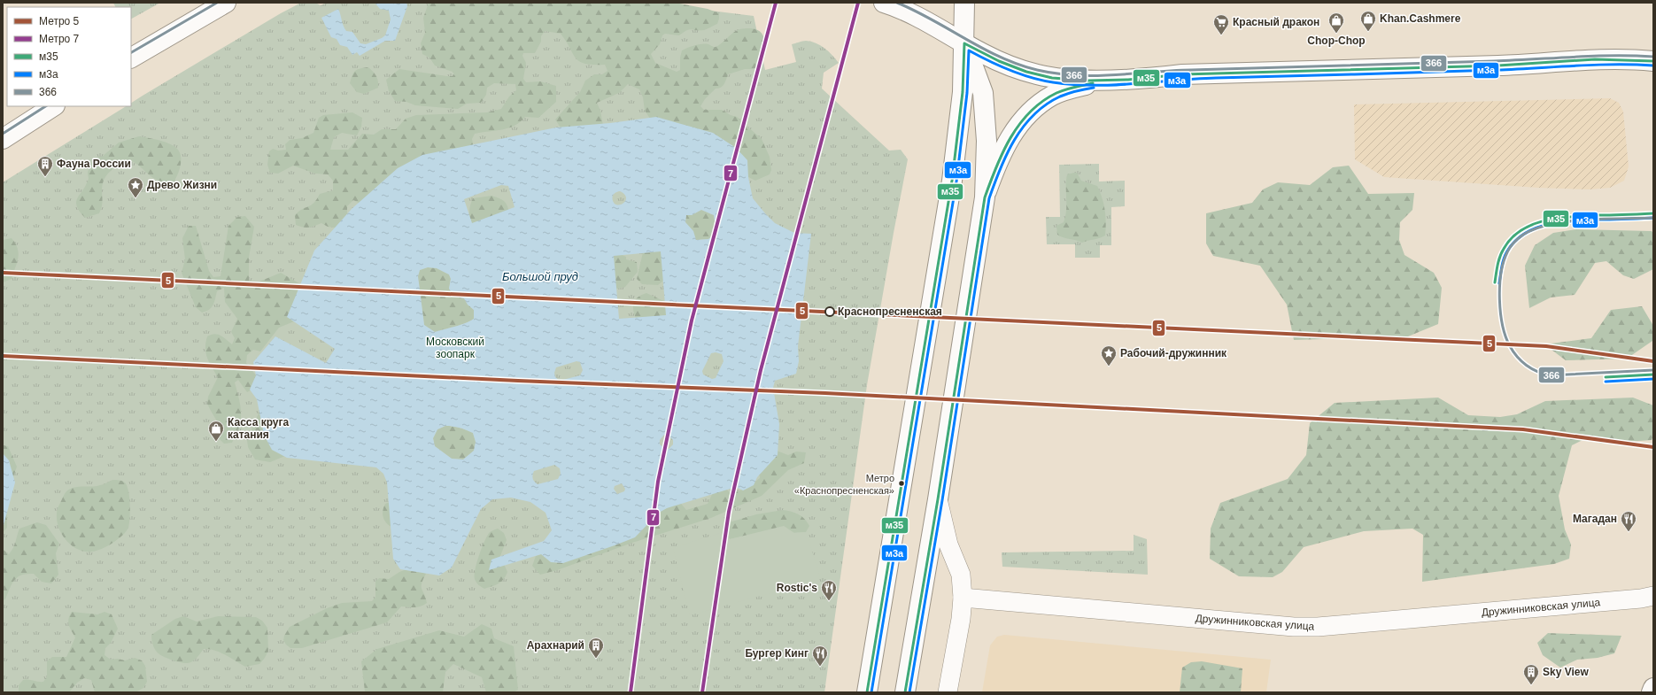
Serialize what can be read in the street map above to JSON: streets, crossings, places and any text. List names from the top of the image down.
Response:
{
  "streets": {
    "street": ["Дружинниковская улица"]
  },
  "water": ["Большой пруд"],
  "parks": ["Московский зоопарк"],
  "places": {
    "shop": ["Khan.Cashmere", "Chop-Chop", "Касса круга катания"],
    "supermarket": ["Красный дракон"],
    "building": ["Фауна России", "Арахнарий", "Sky View"],
    "place": ["Древо Жизни", "Рабочий-дружинник"],
    "other": ["Краснопресненская", "Метро «Краснопресненская»"],
    "restaurant": ["Магадан", "Rostic's", "Бургер Кинг"]
  },
  "lines": [
    "metro line 7",
    "transit line 366",
    "transit line м35",
    "transit line м3а",
    "metro line 5"
  ],
  "legend": [
    "Метро 5",
    "Метро 7",
    "м35",
    "м3а",
    "366"
  ]
}
